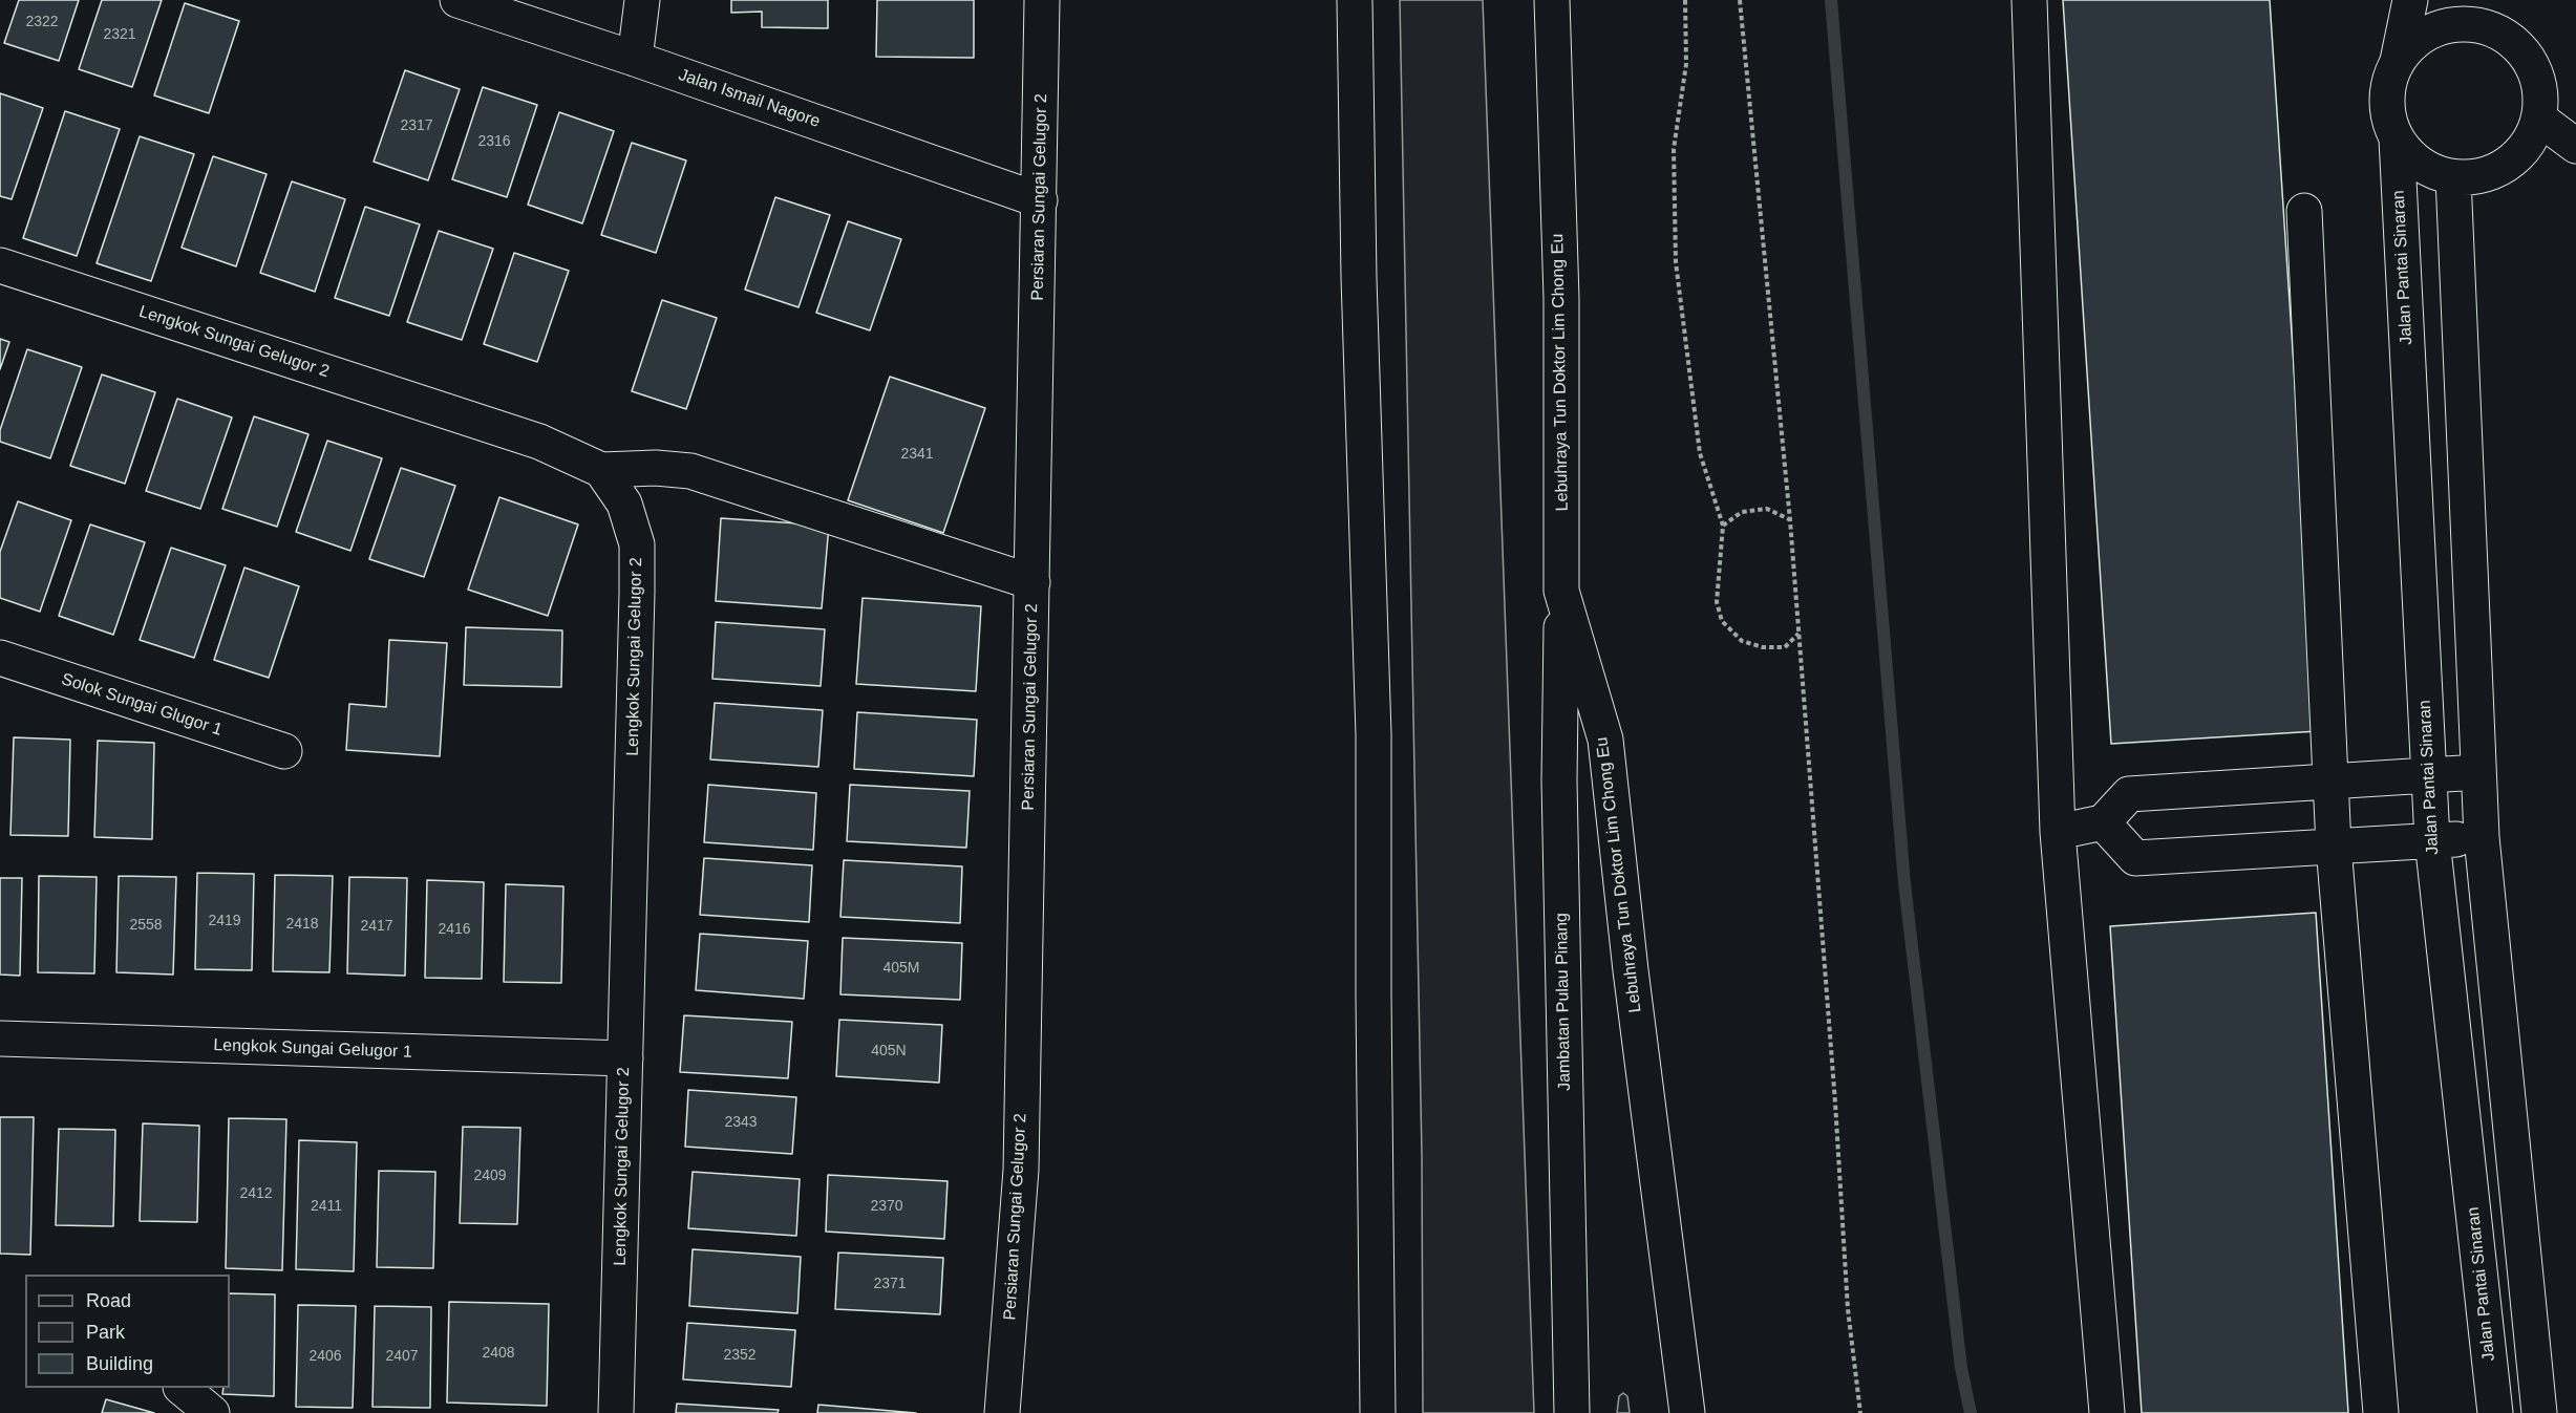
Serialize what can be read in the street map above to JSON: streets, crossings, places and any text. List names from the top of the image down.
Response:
{
  "streets": {
    "main road": [
      "Jalan Ismail Nagore",
      "Persiaran Sungai Gelugor 2",
      "Jalan Pantai Sinaran",
      "Lengkok Sungai Gelugor 2",
      "Lebuhraya Tun Doktor Lim Chong Eu",
      "Solok Sungai Glugor 1",
      "Jambatan Pulau Pinang",
      "Lengkok Sungai Gelugor 1"
    ]
  },
  "crossings": [
    ["Jalan Ismail Nagore", "Persiaran Sungai Gelugor 2"],
    ["Lengkok Sungai Gelugor 2", "Lengkok Sungai Gelugor 1"],
    ["Lebuhraya Tun Doktor Lim Chong Eu", "Jambatan Pulau Pinang"]
  ],
  "house_numbers": [
    "2322",
    "2321",
    "2317",
    "2316",
    "2341",
    "2419",
    "2418",
    "2558",
    "2417",
    "2416",
    "405M",
    "405N",
    "2343",
    "2409",
    "2412",
    "2411",
    "2370",
    "2371",
    "2408",
    "2352",
    "2406",
    "2407"
  ],
  "legend": ["Road", "Park", "Building"]
}
